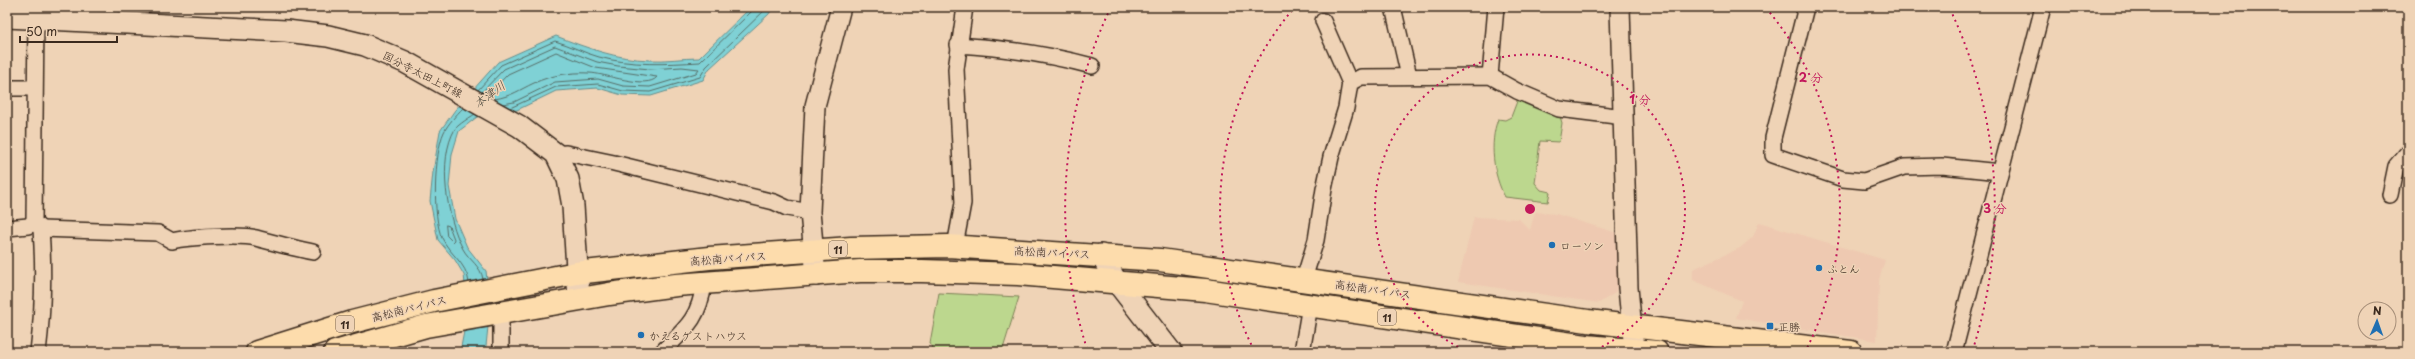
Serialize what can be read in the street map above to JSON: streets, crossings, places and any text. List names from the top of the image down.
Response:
{
  "streets": {
    "highway": ["11", "高松南バイパス"],
    "main road": ["国分寺太田上町線"]
  },
  "crossings": [
    ["国分寺太田上町線", "高松南バイパス"]
  ],
  "water": ["本津川"],
  "places": {
    "other": ["ローソン", "ふとん", "かえるゲストハウス"],
    "transit": ["正勝"]
  },
  "scale_bar": "50 m",
  "north": "top",
  "rings": ["2 分", "1 分", "3 分"]
}
